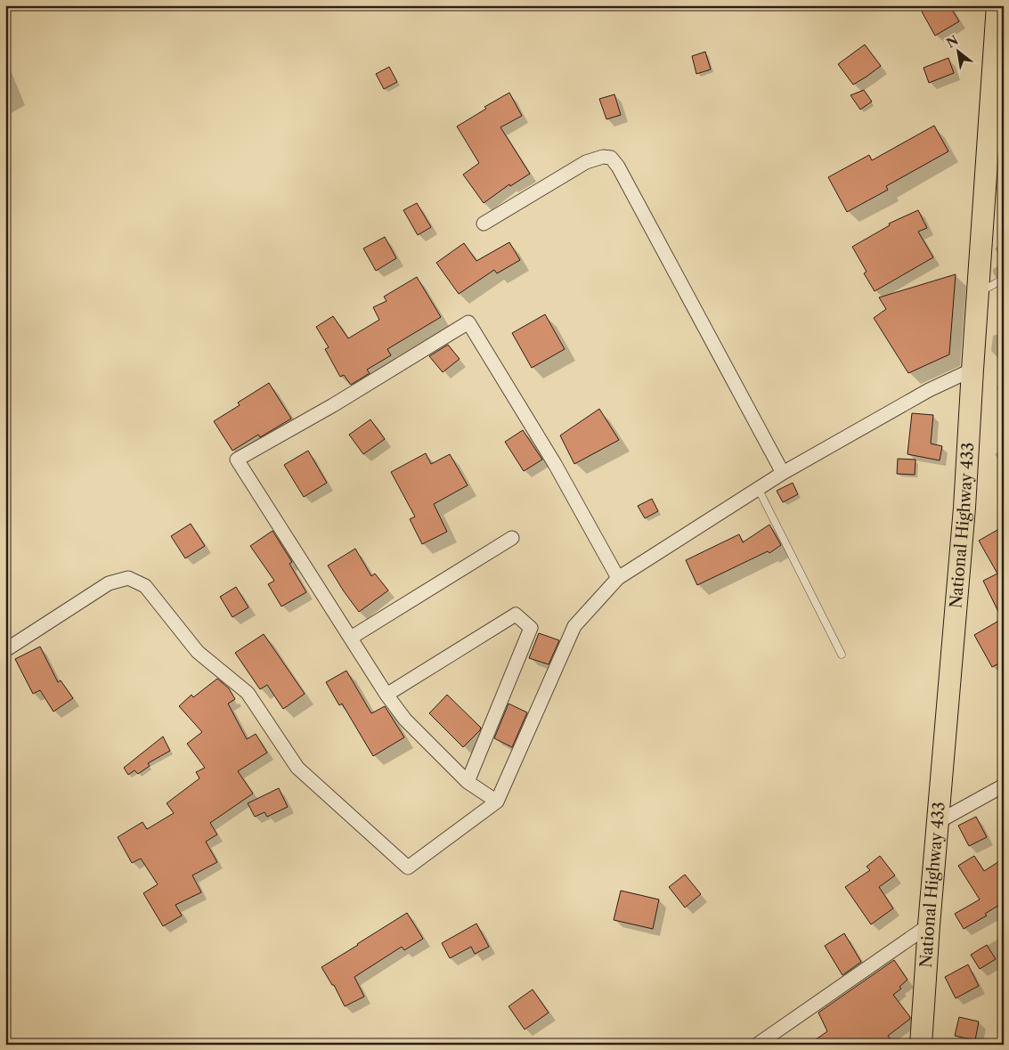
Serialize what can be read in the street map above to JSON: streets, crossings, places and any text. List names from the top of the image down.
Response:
{
  "streets": {
    "main road": ["National Highway 433"]
  },
  "north": "top left"
}
